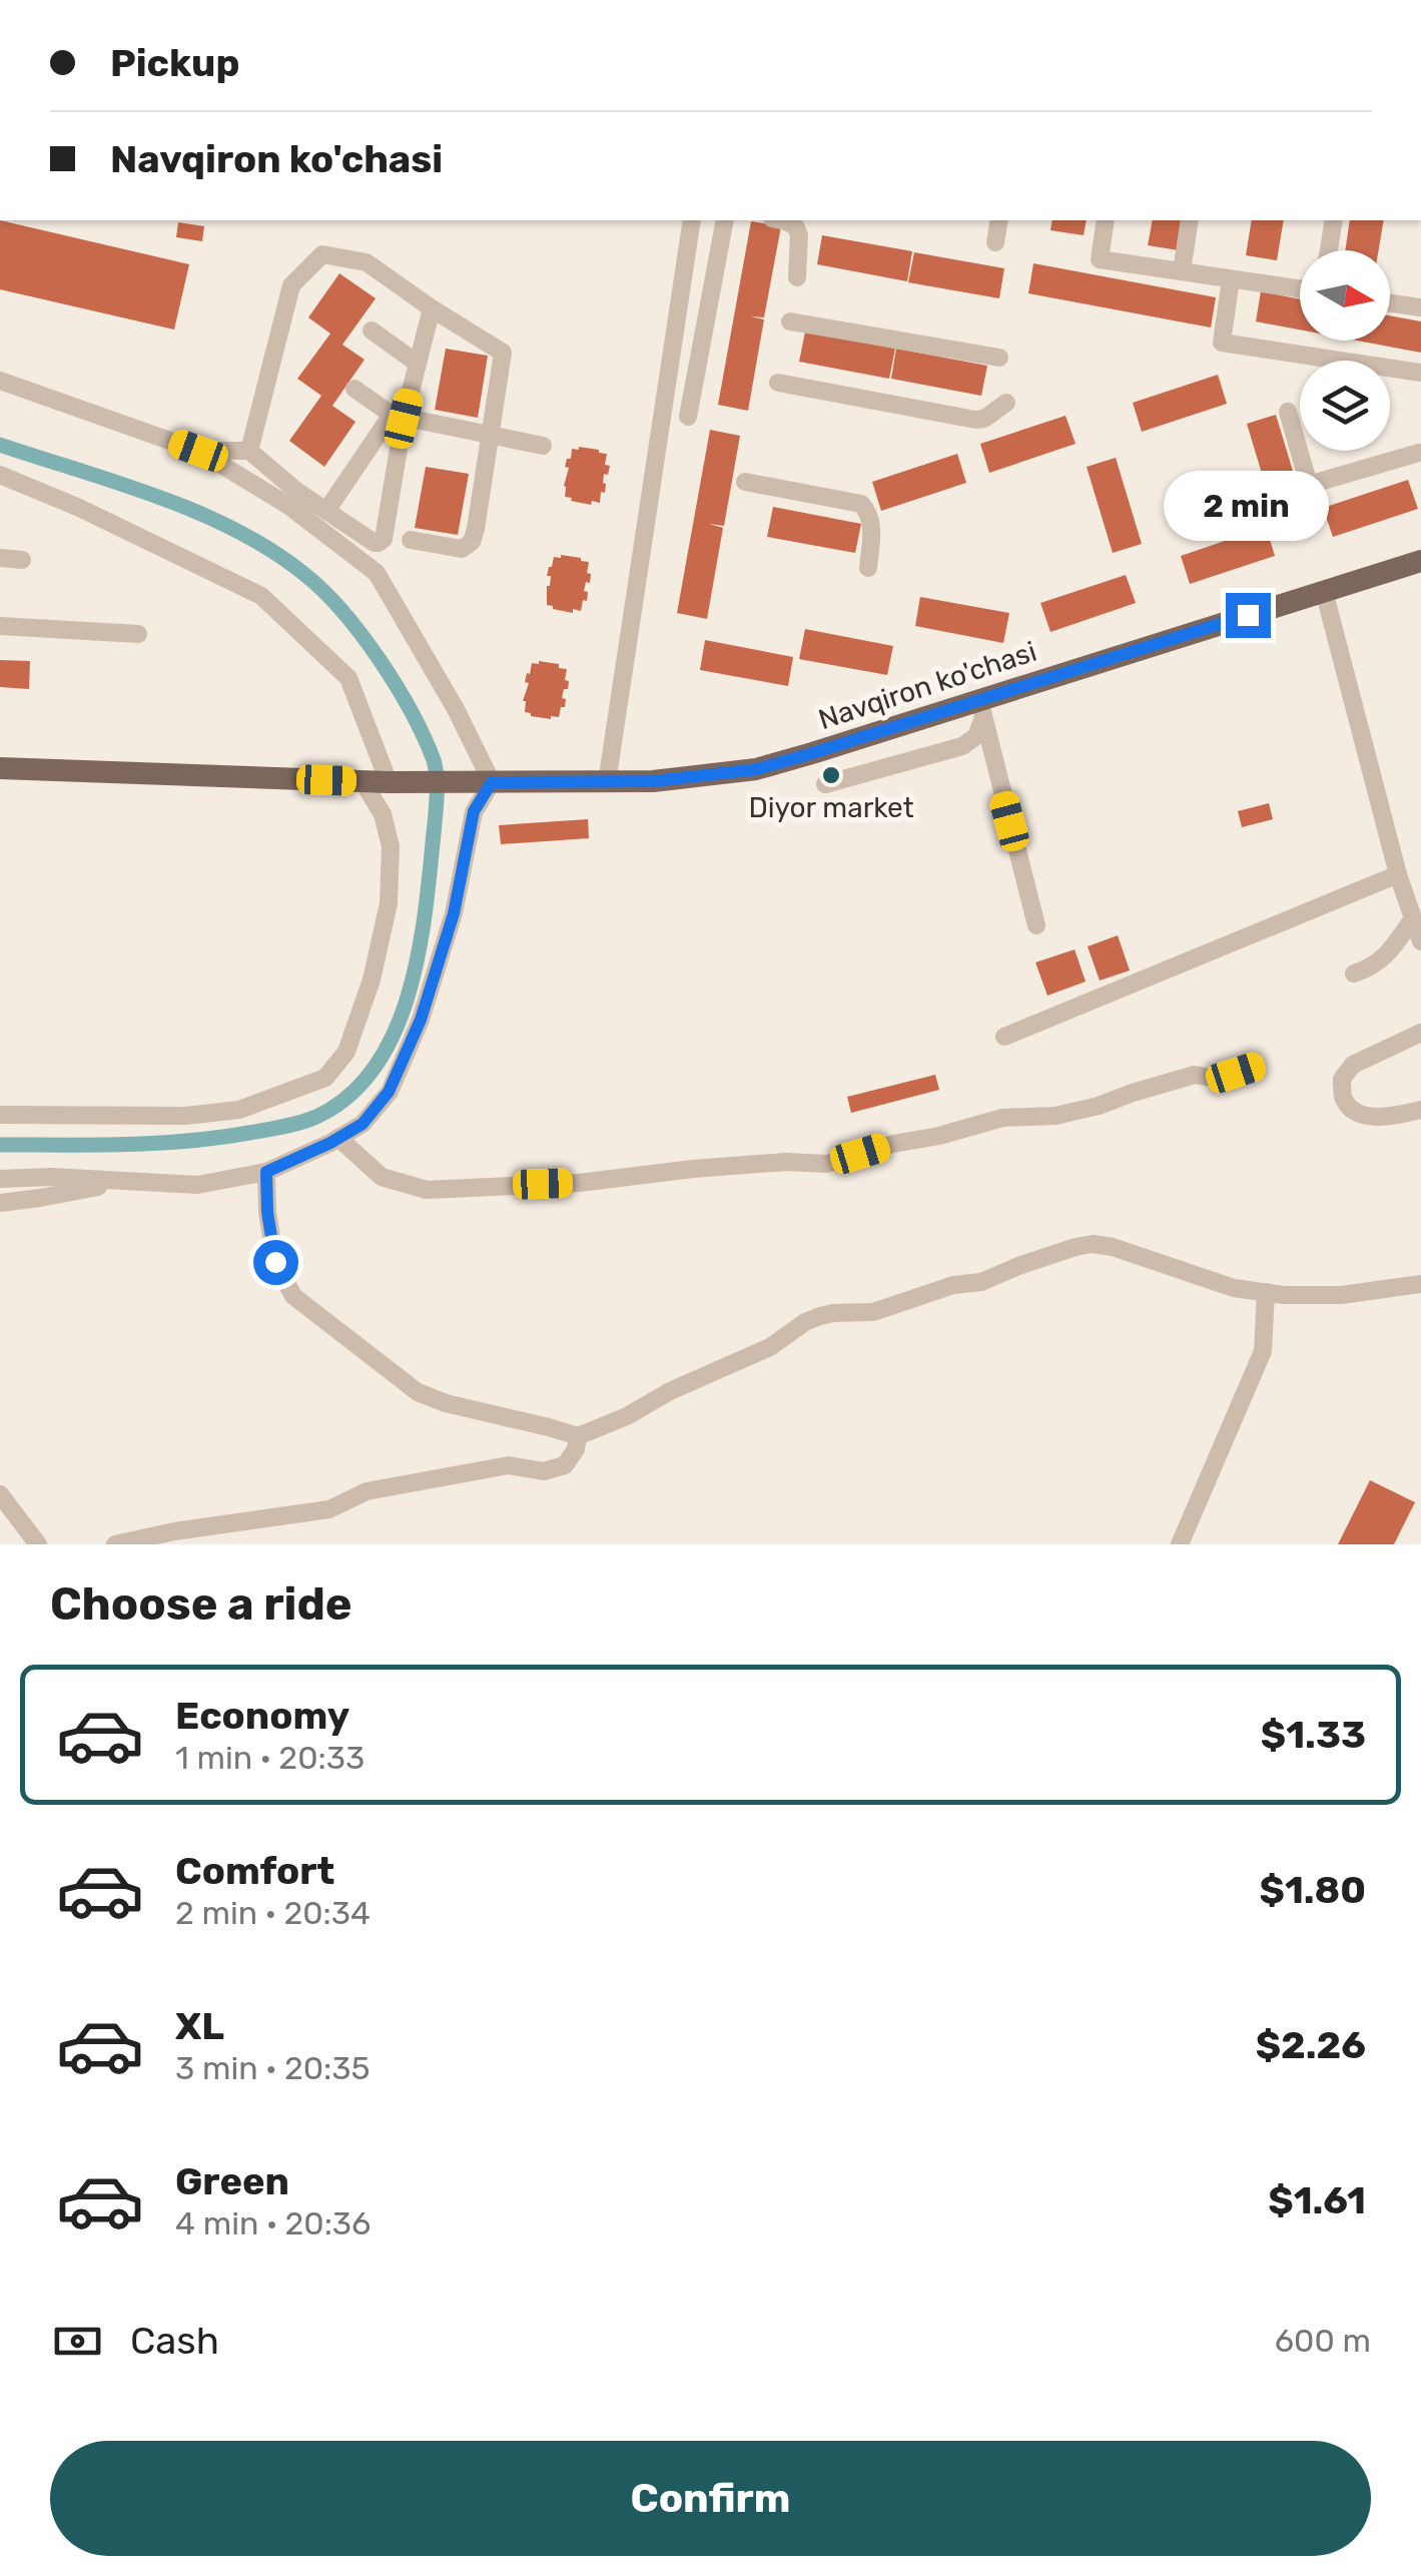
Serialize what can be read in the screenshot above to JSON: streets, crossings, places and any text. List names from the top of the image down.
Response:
{
  "streets": {
    "main road": ["Navqiron ko'chasi"]
  },
  "places": ["Diyor market"],
  "north": "right",
  "page": {
    "banner": ["Pickup", "Navqiron ko'chasi"],
    "bubble": "2 min",
    "heading": "Choose a ride",
    "list": [
      {
        "name": "Economy",
        "note": "1 min · 20:33",
        "value": "$1.33"
      },
      {
        "name": "Comfort",
        "note": "2 min · 20:34",
        "value": "$1.80"
      },
      {
        "name": "XL",
        "note": "3 min · 20:35",
        "value": "$2.26"
      },
      {
        "name": "Green",
        "note": "4 min · 20:36",
        "value": "$1.61"
      }
    ],
    "pay": ["Cash", "600 m"],
    "buttons": "Confirm"
  }
}
